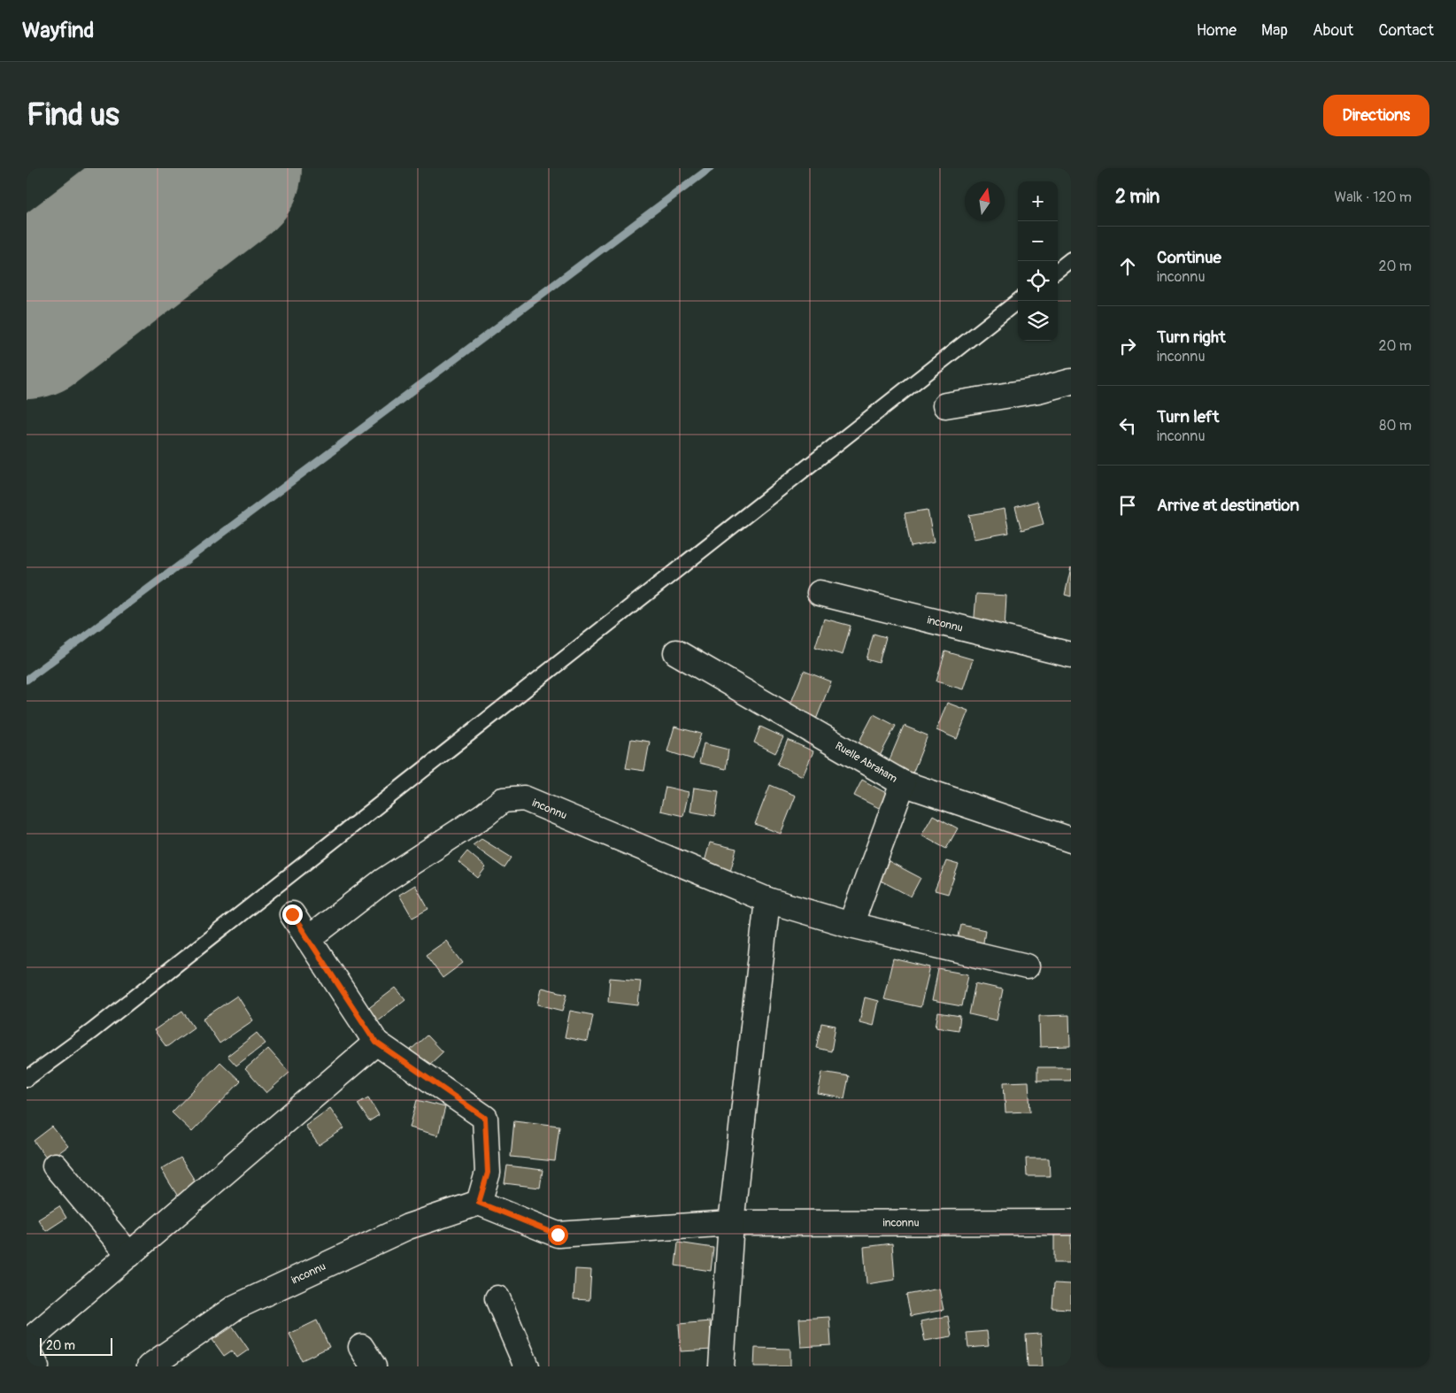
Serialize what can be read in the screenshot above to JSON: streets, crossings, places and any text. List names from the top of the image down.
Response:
{
  "streets": {
    "street": ["inconnu", "Ruelle Abraham"]
  },
  "scale_bar": "20 m",
  "north": "top",
  "page": {
    "header": "Wayfind",
    "nav": [
      "Home",
      "Map",
      "About",
      "Contact"
    ],
    "buttons": "Directions",
    "title": "Find us",
    "heading": ["2 min", "Walk · 120 m"],
    "map_buttons": ["+", "−"],
    "list": [
      ["Continue", "inconnu", "20 m"],
      ["Turn right", "inconnu", "20 m"],
      ["Turn left", "inconnu", "80 m"],
      "Arrive at destination"
    ],
    "scale": "20 m"
  }
}
